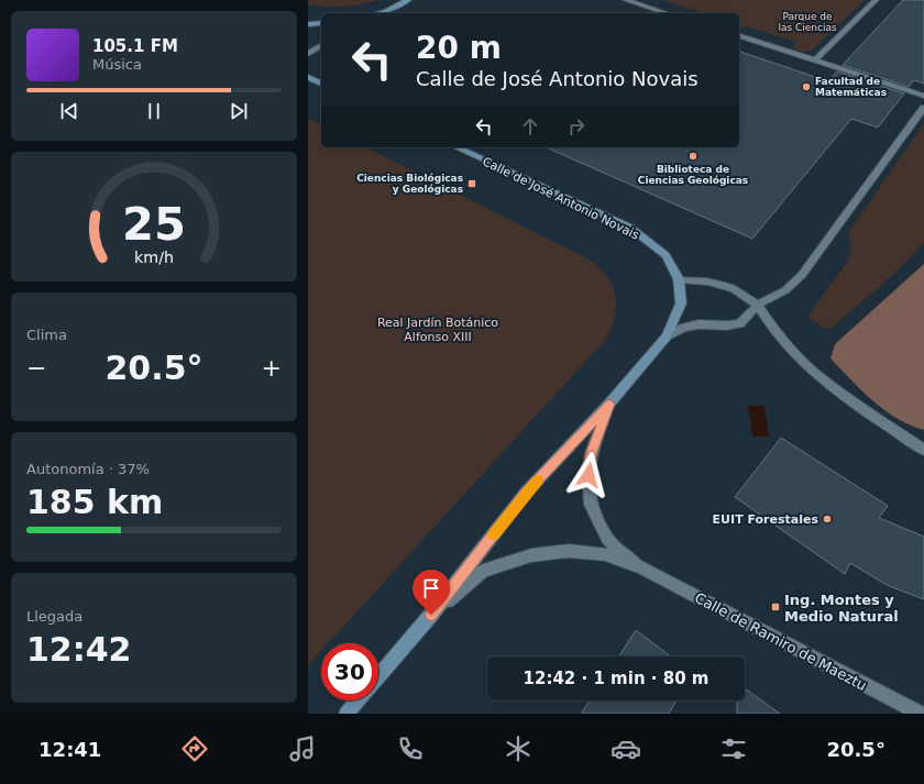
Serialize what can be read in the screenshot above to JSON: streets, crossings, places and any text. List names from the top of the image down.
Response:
{
  "streets": {
    "street": ["Calle de José Antonio Novais", "Calle de Ramiro de Maeztu"]
  },
  "crossings": [
    ["Calle de José Antonio Novais", "Calle de Ramiro de Maeztu"]
  ],
  "parks": ["Parque de las Ciencias", "Real Jardín Botánico Alfonso XIII"],
  "places": {
    "other": ["Facultad de Matemáticas", "Biblioteca de Ciencias Geológicas", "EUIT Forestales"],
    "transit": ["Ciencias Biológicas y Geológicas", "Ing. Montes y Medio Natural"]
  },
  "page": {
    "turn": ["20 m", "Calle de José Antonio Novais"],
    "song": ["105.1 FM", "Música"],
    "tile": [
      "Clima",
      ["Autonomía · 37%", "185 km"],
      ["Llegada", "12:42"]
    ],
    "heat": ["−", "20.5°", "+"],
    "limit": "30",
    "trip": "12:42 · 1 min · 80 m",
    "tabs": ["12:41", "20.5°"],
    "gauge": ["25", "km/h"]
  }
}
